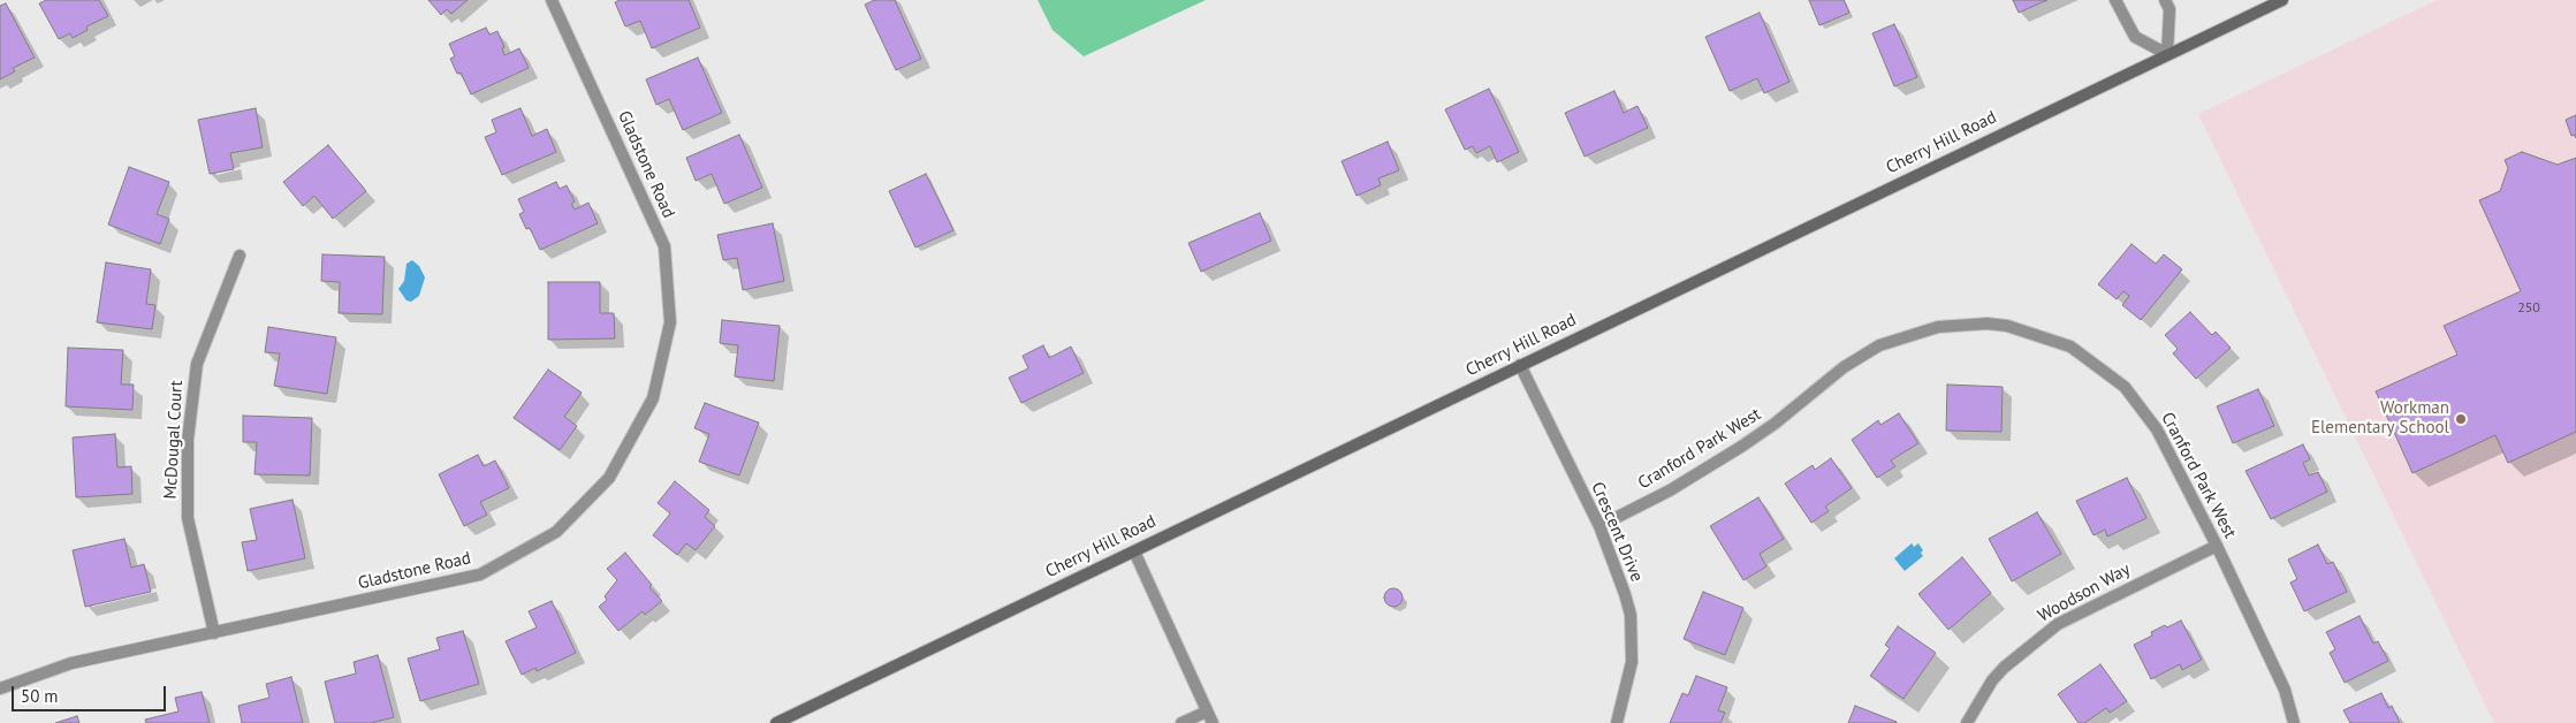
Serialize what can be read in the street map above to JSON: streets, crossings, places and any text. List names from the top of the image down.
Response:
{
  "streets": {
    "main road": ["Cherry Hill Road"],
    "street": [
      "Gladstone Road",
      "McDougal Court",
      "Cranford Park West",
      "Crescent Drive",
      "Woodson Way"
    ]
  },
  "crossings": [
    ["Cherry Hill Road", "Crescent Drive"],
    ["Gladstone Road", "McDougal Court"],
    ["Cranford Park West", "Crescent Drive"],
    ["Cranford Park West", "Woodson Way"]
  ],
  "places": ["Workman Elementary School"],
  "house_numbers": ["250"],
  "scale_bar": "50 m"
}
